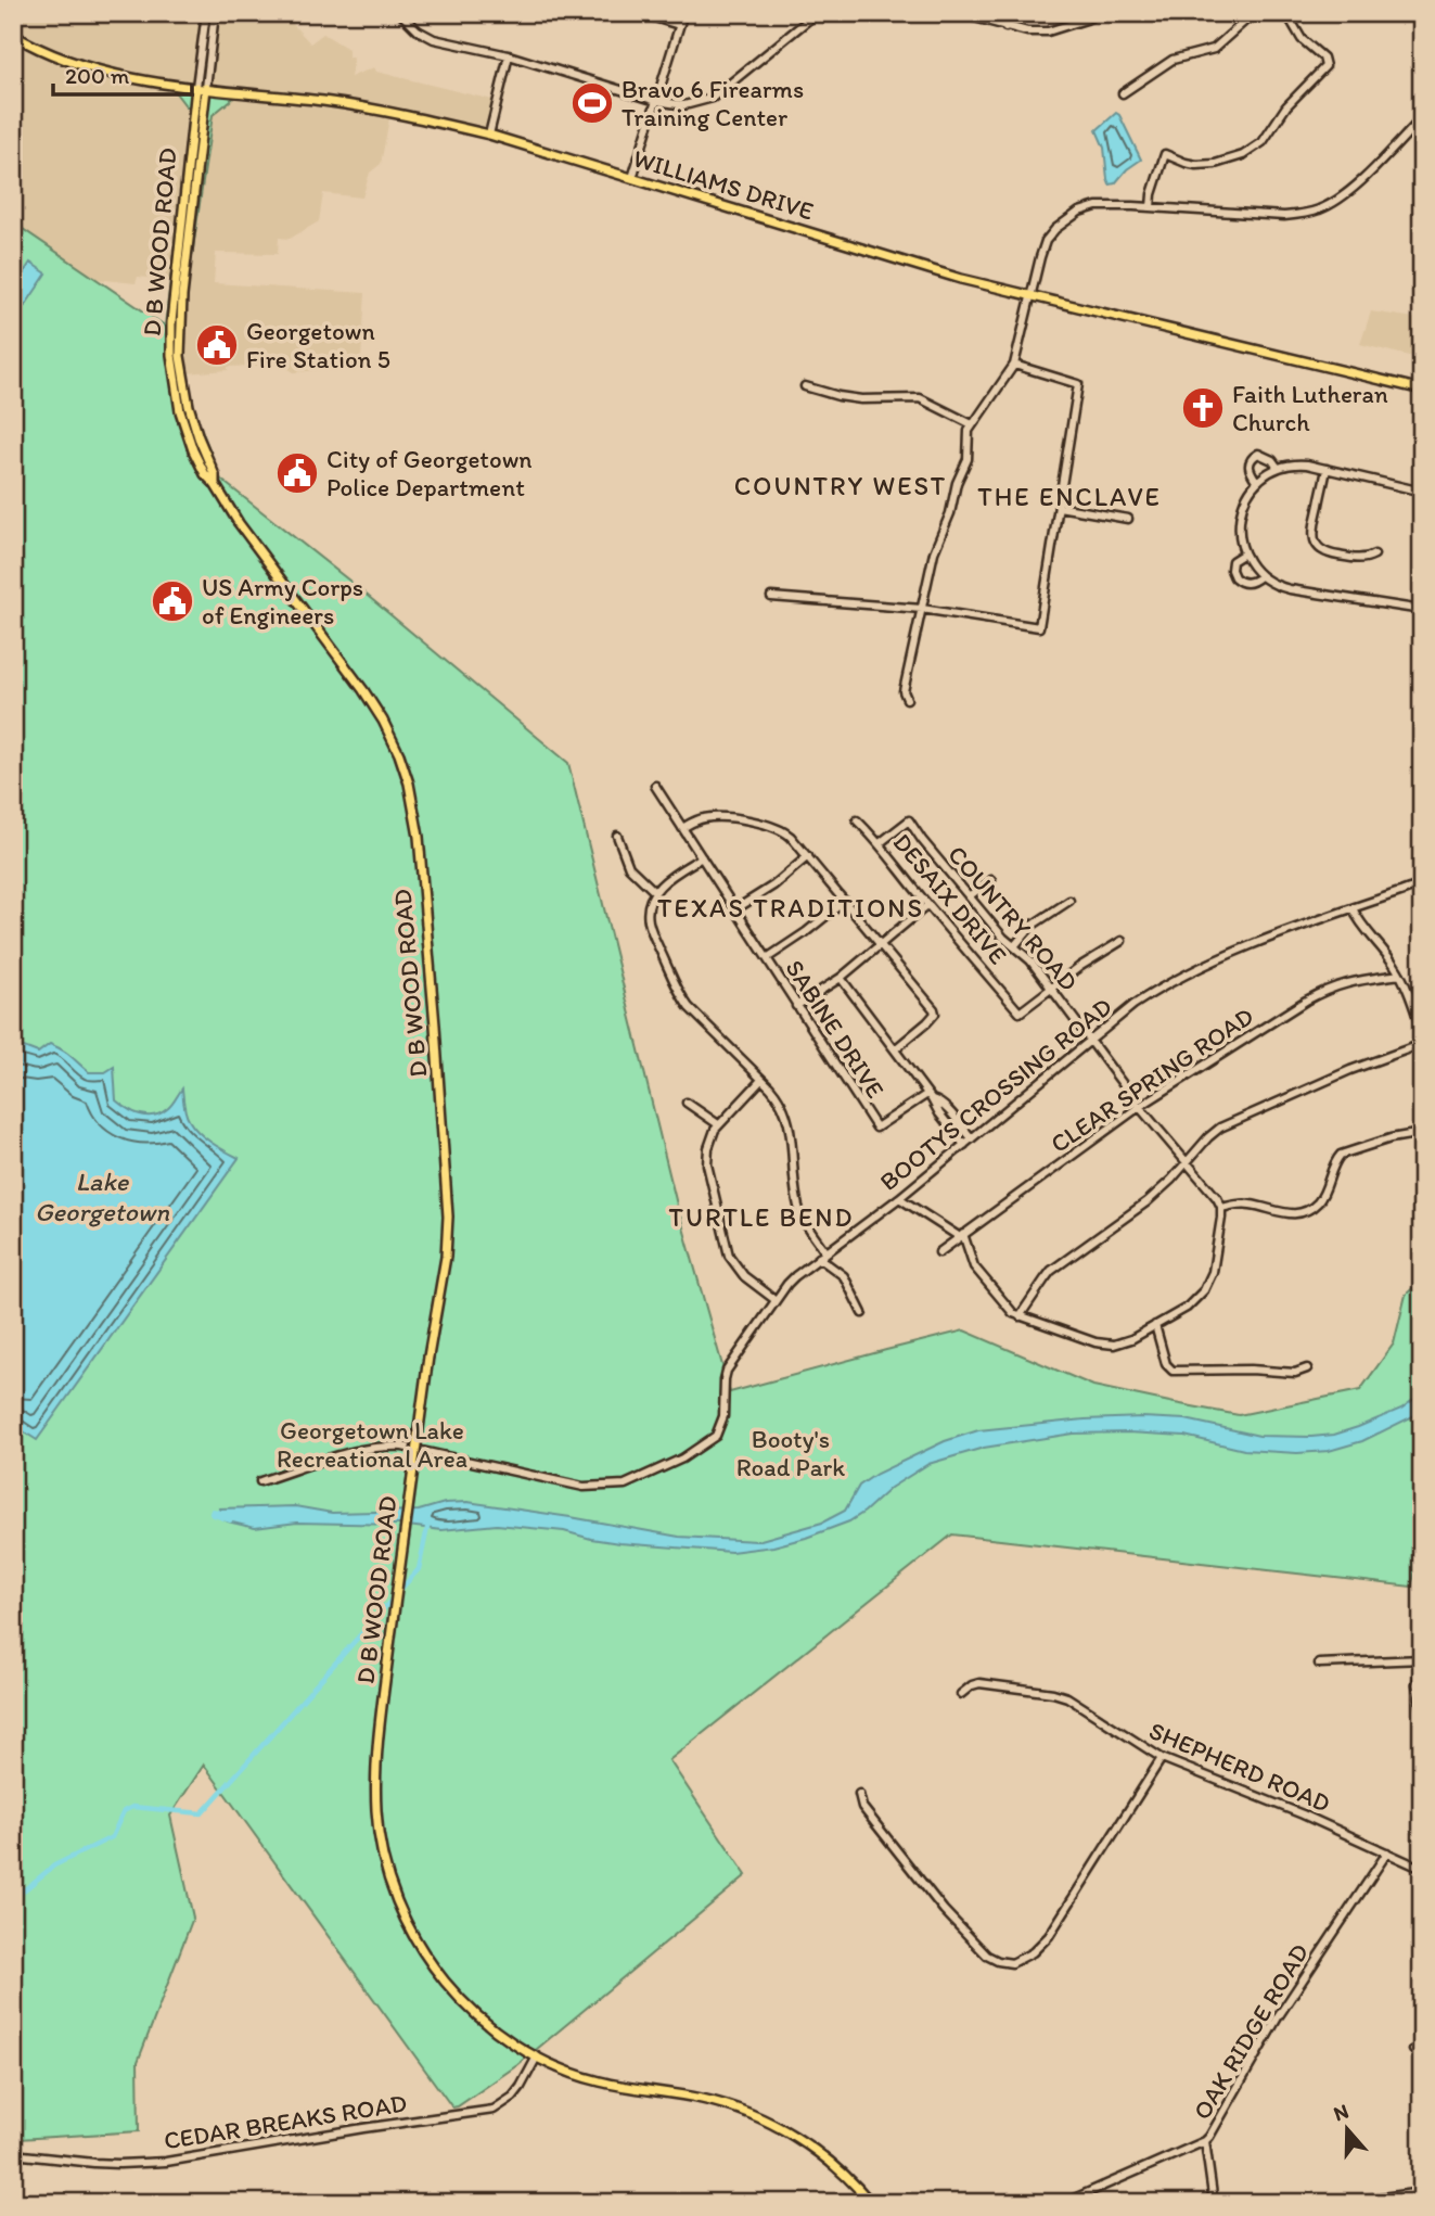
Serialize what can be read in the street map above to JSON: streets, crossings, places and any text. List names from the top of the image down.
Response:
{
  "streets": {
    "main road": ["WILLIAMS DRIVE", "D B WOOD ROAD"],
    "street": [
      "DESAIX DRIVE",
      "COUNTRY ROAD",
      "SABINE DRIVE",
      "CLEAR SPRING ROAD",
      "BOOTYS CROSSING ROAD",
      "SHEPHERD ROAD",
      "OAK RIDGE ROAD",
      "CEDAR BREAKS ROAD"
    ]
  },
  "crossings": [
    ["WILLIAMS DRIVE", "D B WOOD ROAD"],
    ["D B WOOD ROAD", "CEDAR BREAKS ROAD"],
    ["DESAIX DRIVE", "COUNTRY ROAD"],
    ["COUNTRY ROAD", "CLEAR SPRING ROAD"],
    ["COUNTRY ROAD", "BOOTYS CROSSING ROAD"],
    ["SHEPHERD ROAD", "OAK RIDGE ROAD"]
  ],
  "districts": [
    "COUNTRY WEST",
    "THE ENCLAVE",
    "TEXAS TRADITIONS",
    "TURTLE BEND"
  ],
  "water": ["Lake Georgetown"],
  "parks": ["Georgetown Lake Recreational Area", "Booty's Road Park"],
  "places": {
    "sports": ["Bravo 6 Firearms Training Center"],
    "public building": ["Georgetown Fire Station 5", "City of Georgetown Police Department", "US Army Corps of Engineers"],
    "church": ["Faith Lutheran Church"]
  },
  "scale_bar": "200 m",
  "north": "top"
}
